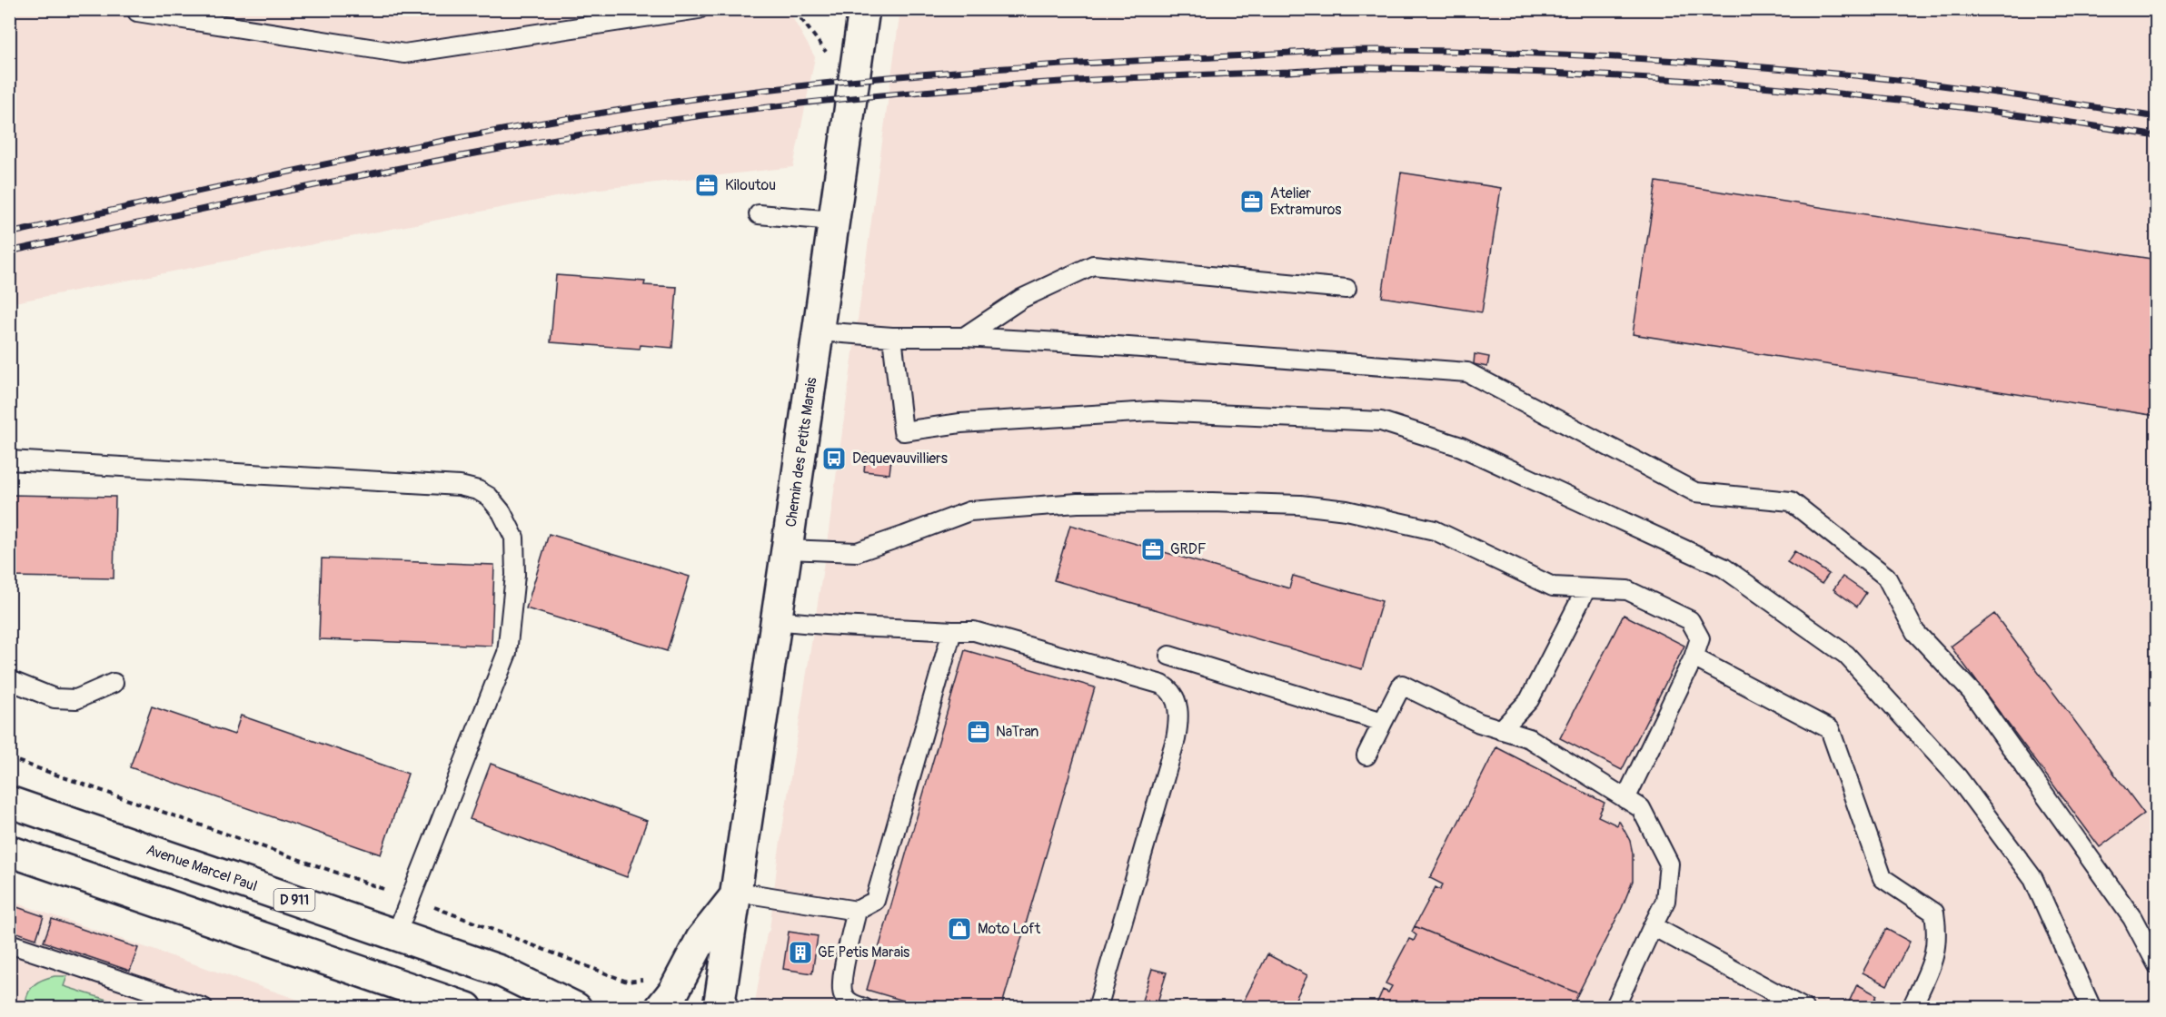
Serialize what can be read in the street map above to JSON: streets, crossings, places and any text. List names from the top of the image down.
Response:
{
  "streets": {
    "street": ["Chemin des Petits Marais", "Avenue Marcel Paul", "D 911"]
  },
  "places": {
    "office": [
      "Kiloutou",
      "Atelier Extramuros",
      "GRDF",
      "NaTran"
    ],
    "bus stop": ["Dequevauvilliers"],
    "shop": ["Moto Loft"],
    "building": ["GE Petis Marais"]
  }
}
